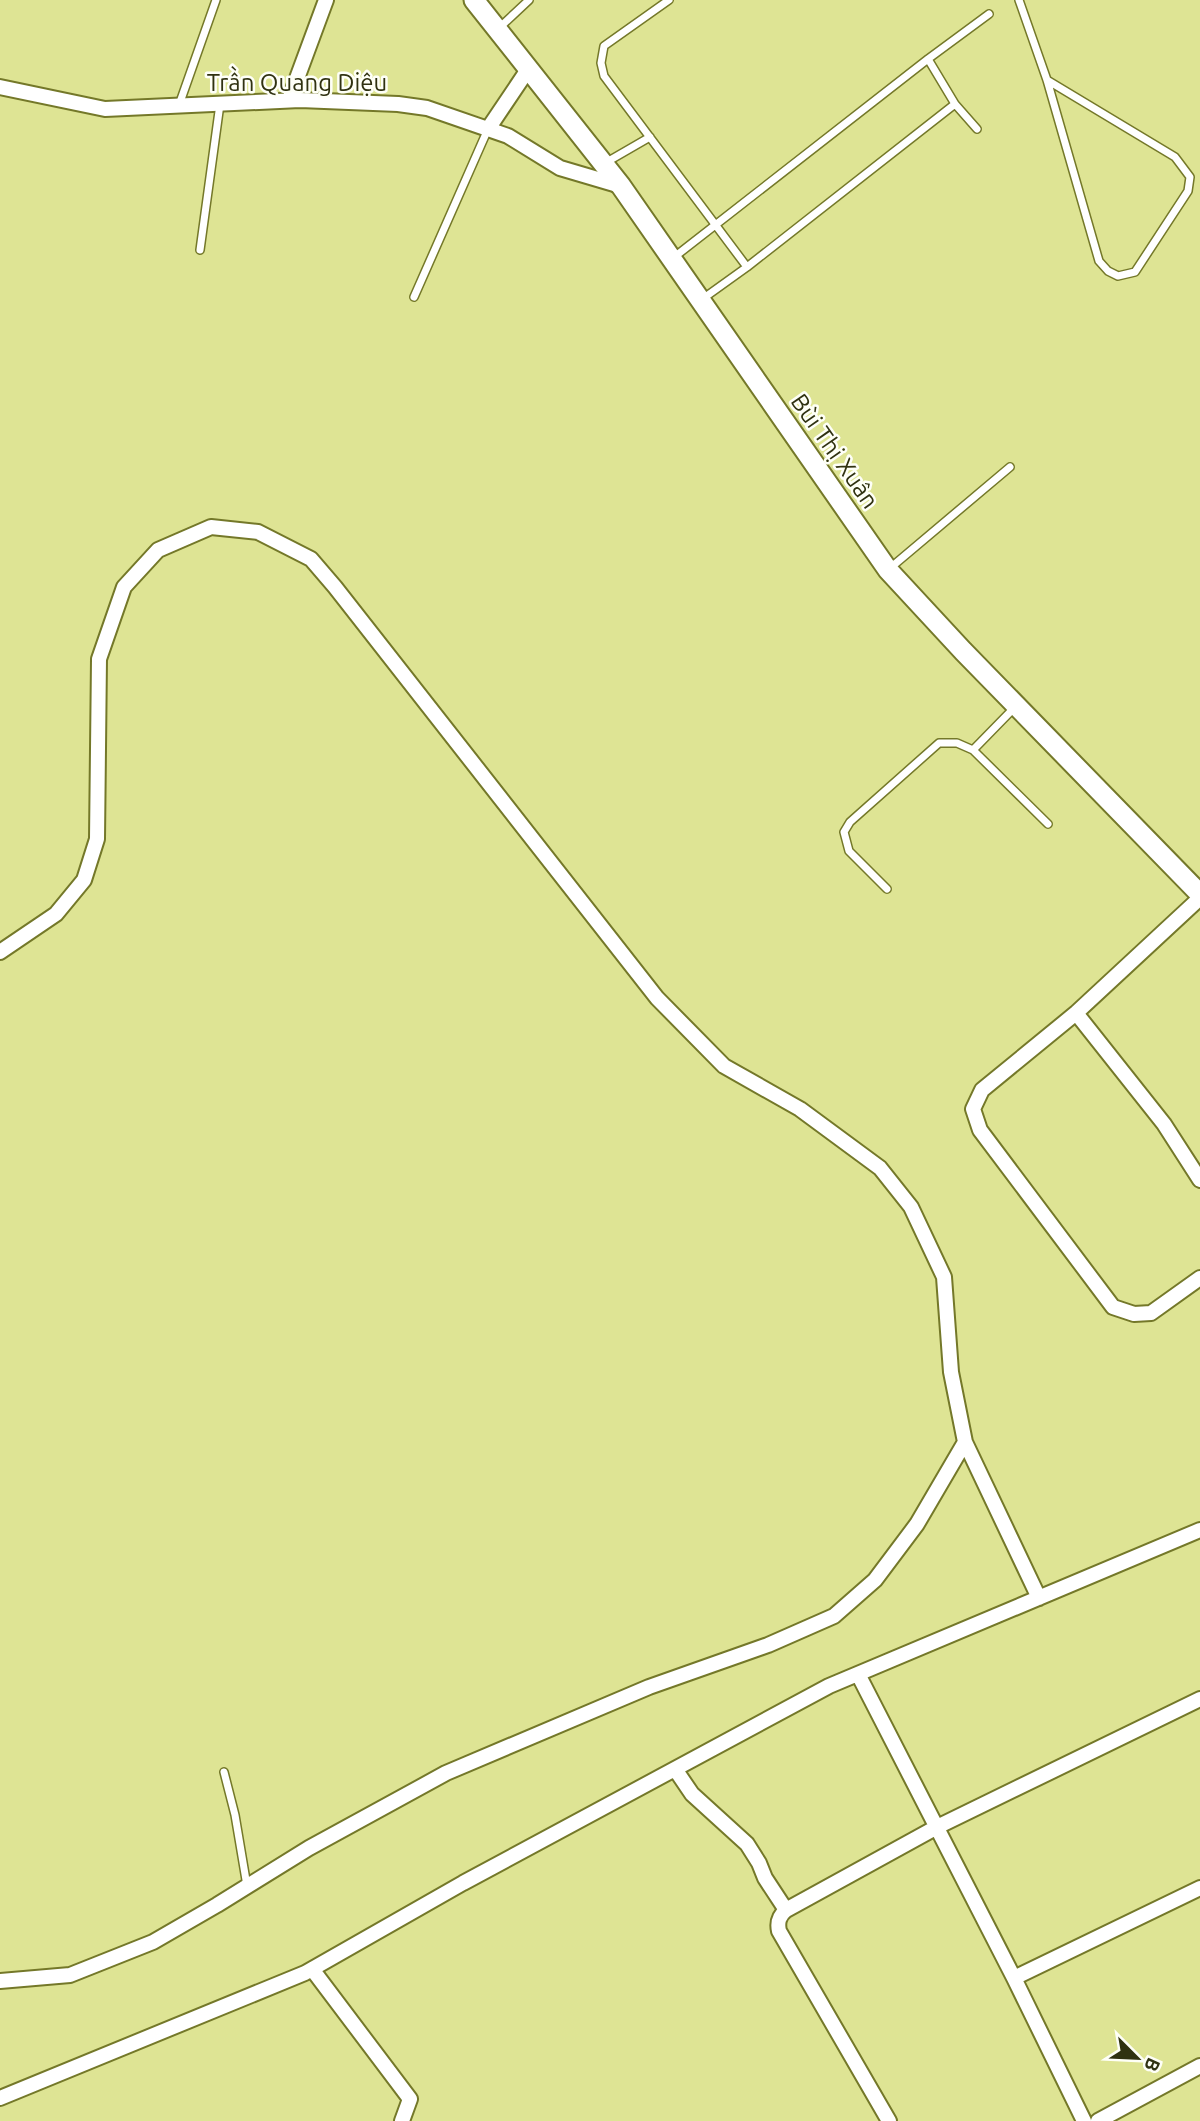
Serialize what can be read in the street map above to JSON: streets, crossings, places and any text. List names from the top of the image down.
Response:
{
  "streets": {
    "main road": ["Bùi Thị Xuân"],
    "street": ["Trần Quang Diệu"]
  },
  "crossings": [
    ["Trần Quang Diệu", "Bùi Thị Xuân"]
  ],
  "north": "bottom right"
}
